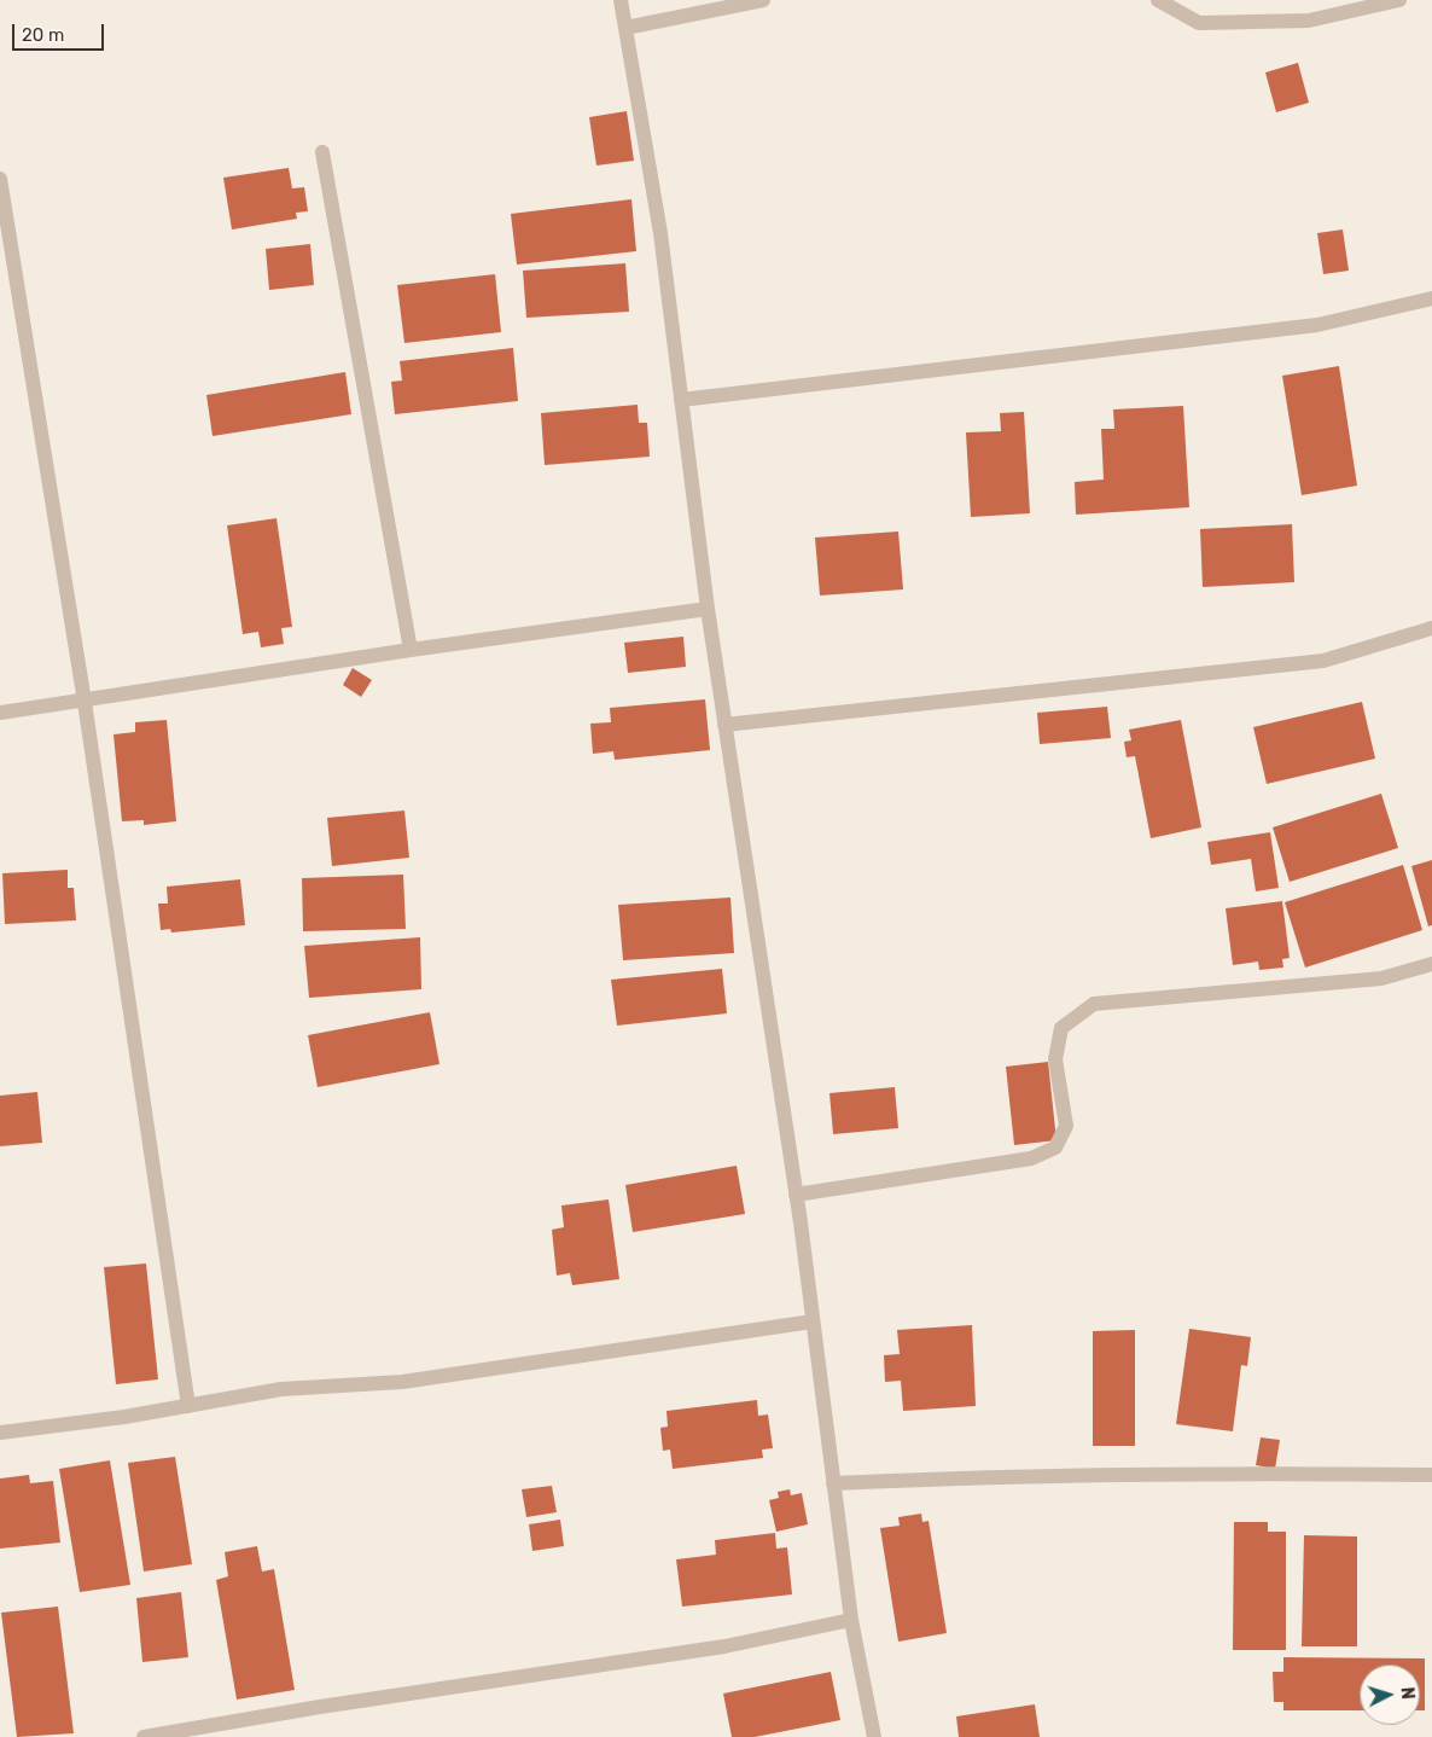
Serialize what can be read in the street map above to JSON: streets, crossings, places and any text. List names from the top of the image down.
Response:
{
  "scale_bar": "20 m",
  "north": "right"
}
